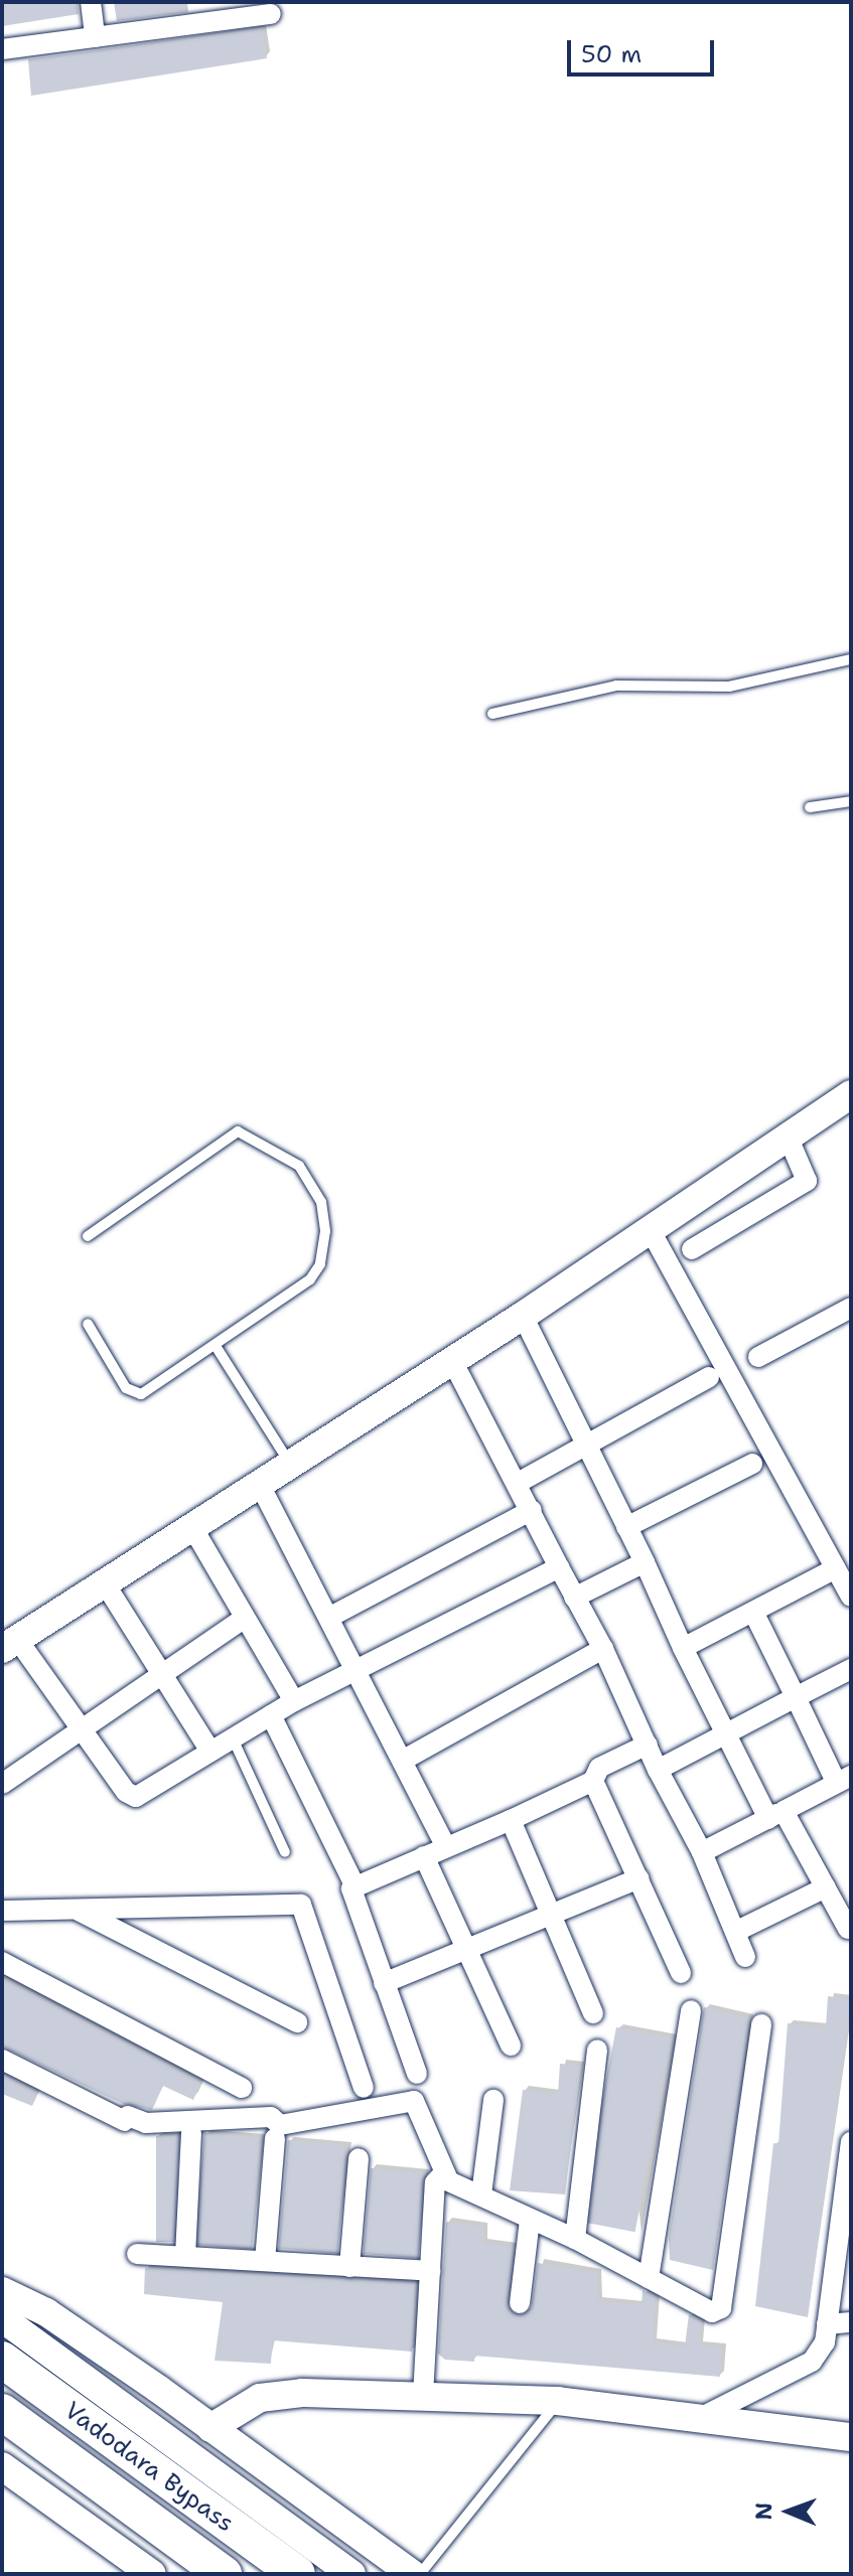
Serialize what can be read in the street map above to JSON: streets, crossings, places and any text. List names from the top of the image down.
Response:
{
  "streets": {
    "highway": ["Vadodara Bypass"]
  },
  "scale_bar": "50 m",
  "north": "left"
}
